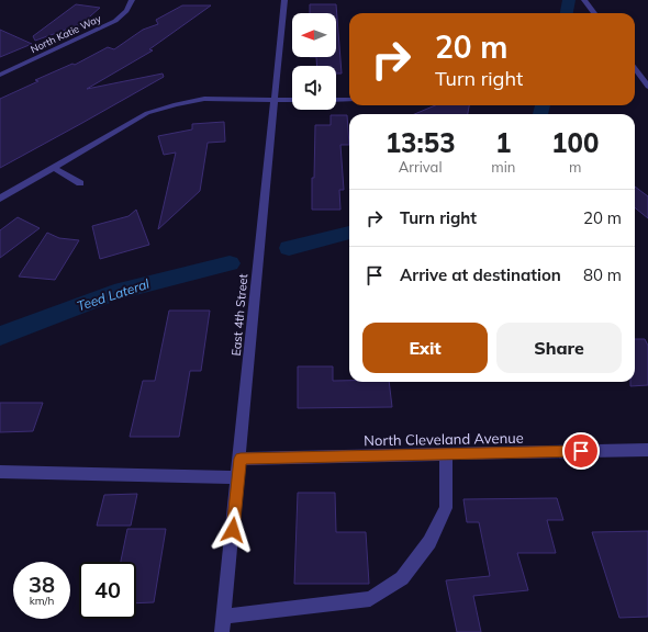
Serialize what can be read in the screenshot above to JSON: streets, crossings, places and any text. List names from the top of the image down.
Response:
{
  "streets": {
    "street": ["North Katie Way", "East 4th Street", "North Cleveland Avenue"]
  },
  "crossings": [
    ["East 4th Street", "North Cleveland Avenue"]
  ],
  "water": ["Teed Lateral"],
  "north": "left",
  "page": {
    "turn": ["20 m", "Turn right"],
    "eta": [
      "13:53",
      "Arrival",
      "1",
      "min",
      "100",
      "m"
    ],
    "list": [
      {
        "name": "Turn right",
        "value": "20 m"
      },
      {
        "name": "Arrive at destination",
        "value": "80 m"
      }
    ],
    "buttons": ["Exit", "Share"],
    "speed": "38 km/h",
    "limit": "40"
  }
}
